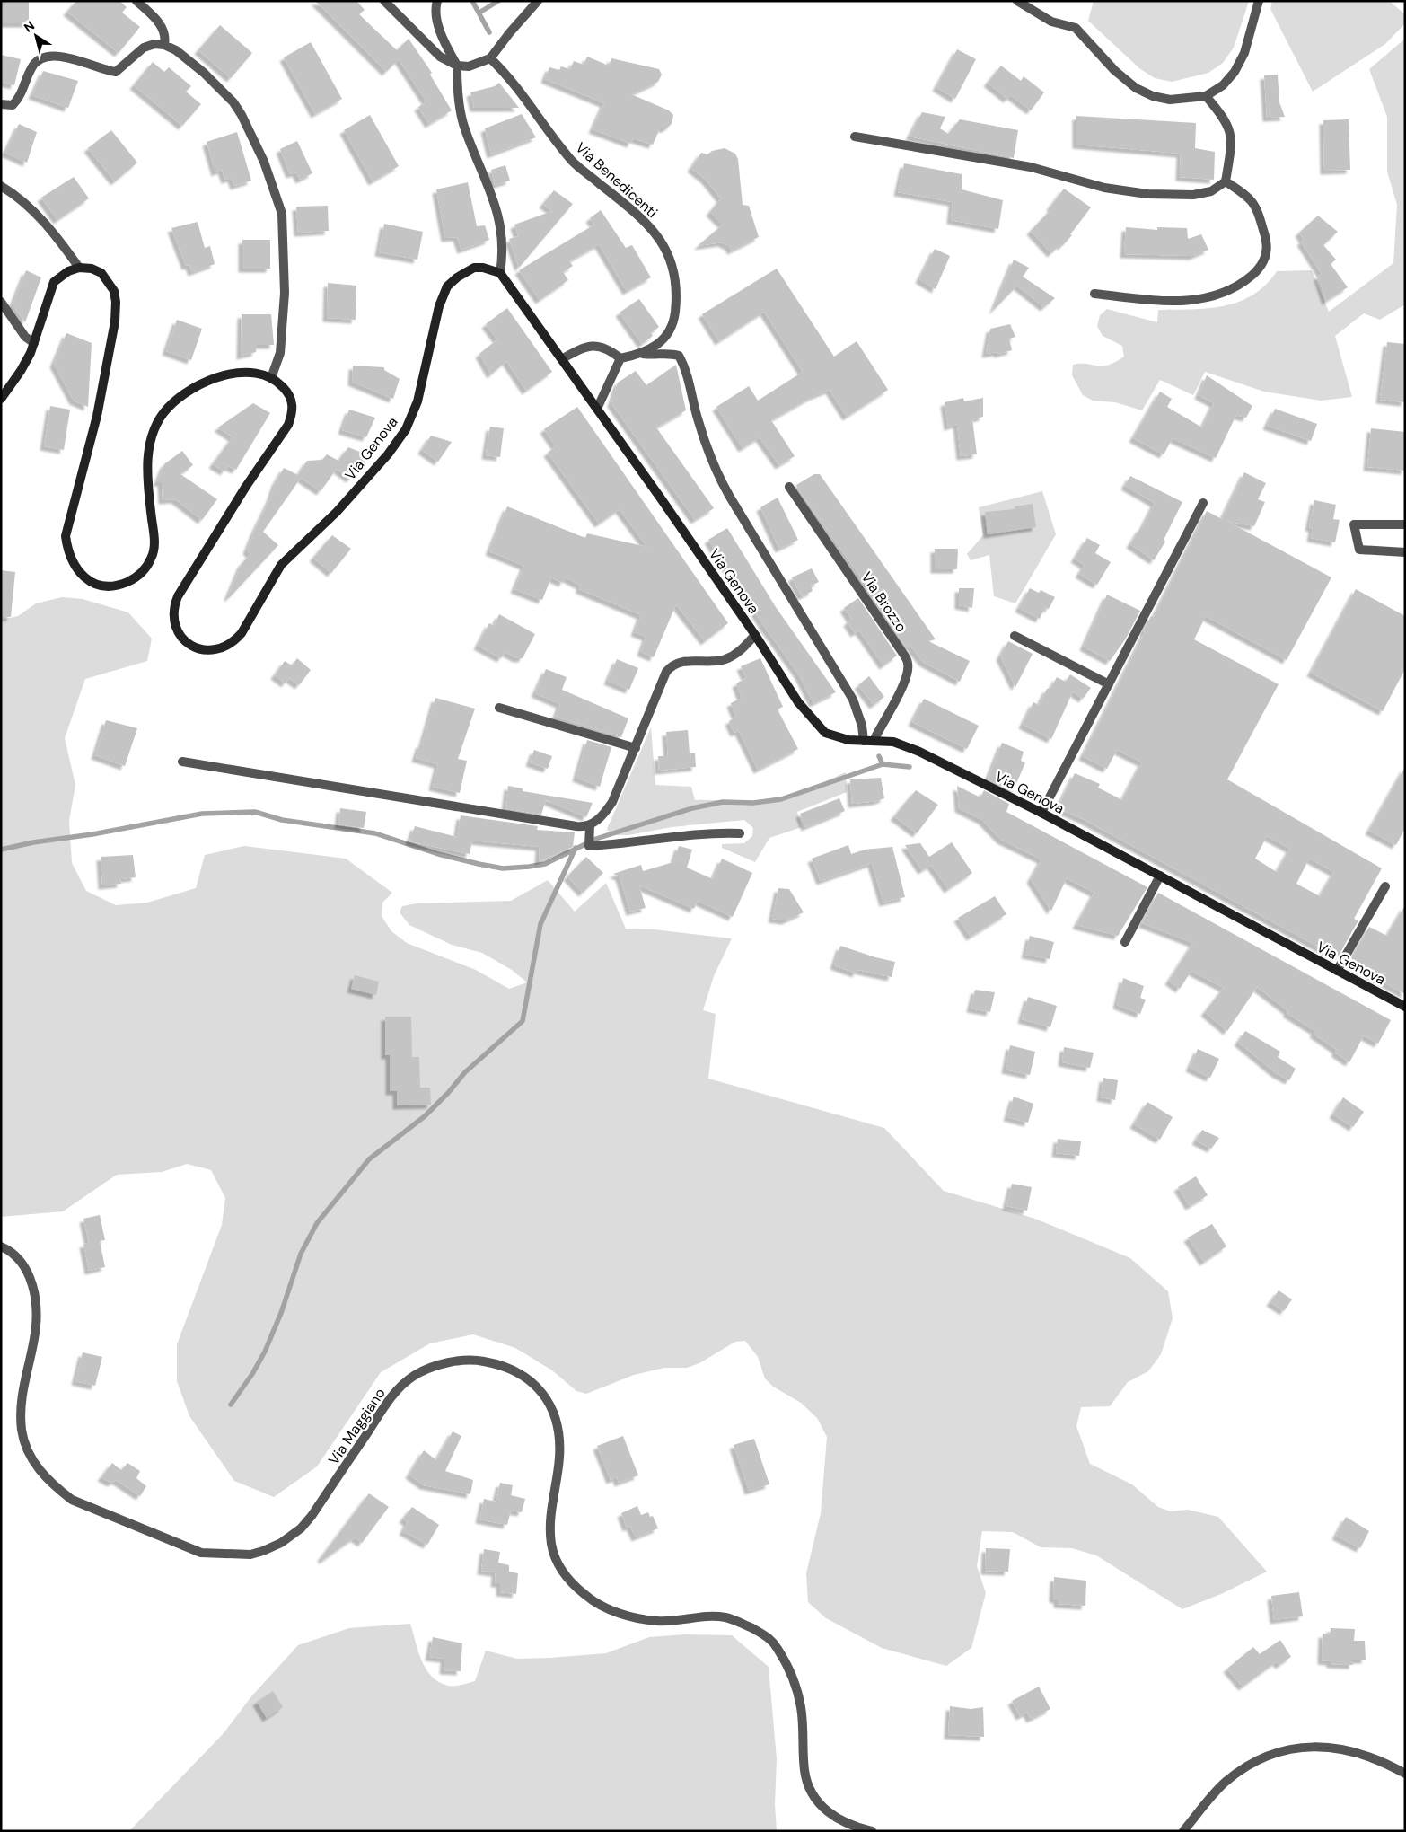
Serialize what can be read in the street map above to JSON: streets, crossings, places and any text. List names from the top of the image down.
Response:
{
  "streets": {
    "main road": ["Via Genova"],
    "street": ["Via Benedicenti", "Via Brozzo", "Via Maggiano"]
  },
  "crossings": [
    ["Via Genova", "Via Brozzo"]
  ],
  "north": "top left"
}
